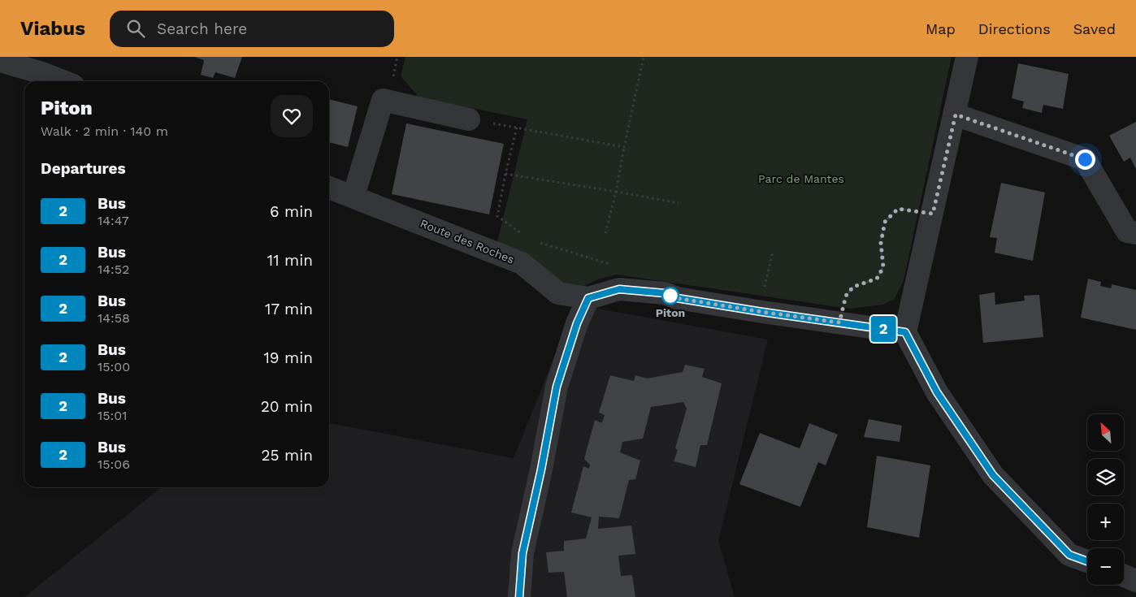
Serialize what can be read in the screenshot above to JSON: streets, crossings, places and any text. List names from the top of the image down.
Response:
{
  "streets": {
    "street": ["Route des Roches"]
  },
  "parks": ["Parc de Mantes"],
  "places": ["Piton"],
  "lines": ["bus line 2"],
  "north": "top left",
  "page": {
    "header": "Viabus",
    "search": "Search here",
    "nav": ["Map", "Directions", "Saved"],
    "on_map": "2",
    "heading": [
      ["Piton", "Walk · 2 min · 140 m"],
      "Departures"
    ],
    "list": [
      {
        "mark": "2",
        "name": "Bus",
        "note": "14:47",
        "value": "6 min"
      },
      {
        "mark": "2",
        "name": "Bus",
        "note": "14:52",
        "value": "11 min"
      },
      {
        "mark": "2",
        "name": "Bus",
        "note": "14:58",
        "value": "17 min"
      },
      {
        "mark": "2",
        "name": "Bus",
        "note": "15:00",
        "value": "19 min"
      },
      {
        "mark": "2",
        "name": "Bus",
        "note": "15:01",
        "value": "20 min"
      },
      {
        "mark": "2",
        "name": "Bus",
        "note": "15:06",
        "value": "25 min"
      }
    ],
    "map_buttons": ["+", "−"]
  }
}
